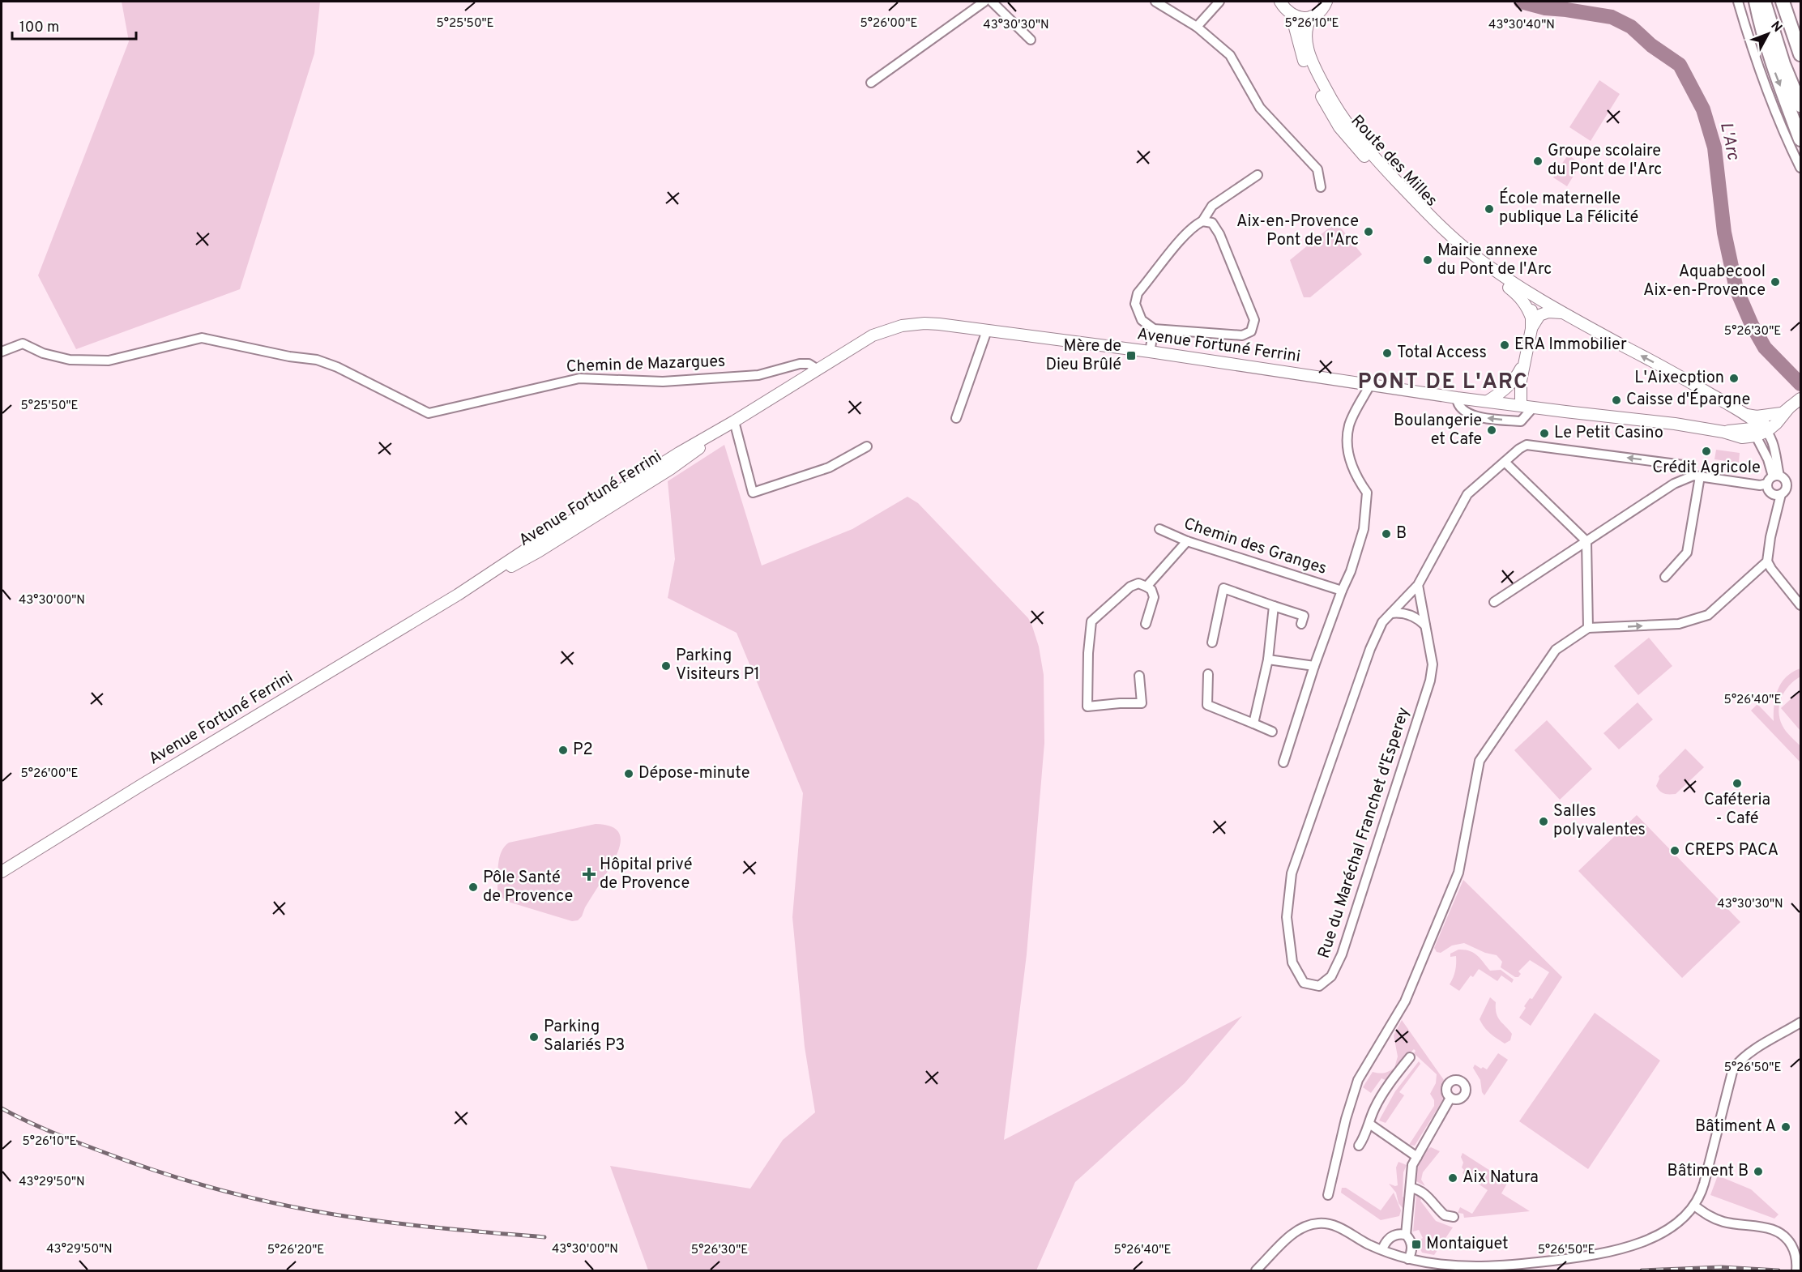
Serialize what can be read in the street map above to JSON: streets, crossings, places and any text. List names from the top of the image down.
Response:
{
  "streets": {
    "main road": ["Route des Milles", "Avenue Fortuné Ferrini"],
    "street": ["Chemin de Mazargues", "Chemin des Granges", "Rue du Maréchal Franchet d'Esperey"]
  },
  "crossings": [
    ["Route des Milles", "Avenue Fortuné Ferrini"],
    ["Avenue Fortuné Ferrini", "Chemin de Mazargues"],
    ["Avenue Fortuné Ferrini", "Chemin des Granges"]
  ],
  "districts": ["PONT DE L'ARC"],
  "water": ["L'Arc"],
  "places": {
    "other": [
      "Groupe scolaire du Pont de l'Arc",
      "École maternelle publique La Félicité",
      "Aix-en-Provence Pont de l'Arc",
      "Mairie annexe du Pont de l'Arc",
      "Aquabecool Aix-en-Provence",
      "ERA Immobilier",
      "Total Access",
      "L'Aixecption",
      "Caisse d'Épargne",
      "Boulangerie et Cafe",
      "Le Petit Casino",
      "Crédit Agricole",
      "B",
      "Parking Visiteurs P1",
      "P2",
      "Dépose-minute",
      "Caféteria - Café",
      "Salles polyvalentes",
      "CREPS PACA",
      "Pôle Santé de Provence",
      "Parking Salariés P3",
      "Bâtiment A",
      "Bâtiment B",
      "Aix Natura"
    ],
    "transit": ["Mère de Dieu Brûlé", "Montaiguet"],
    "health": ["Hôpital privé de Provence"]
  },
  "scale_bar": "100 m",
  "north": "top right",
  "coordinates": [
    "5°25'50\"E",
    "5°26'00\"E",
    "5°26'10\"E",
    "43°30'30\"N",
    "43°30'40\"N",
    "5°26'30\"E",
    "43°30'00\"N",
    "5°26'40\"E",
    "5°26'50\"E",
    "43°29'50\"N",
    "5°26'20\"E"
  ]
}
